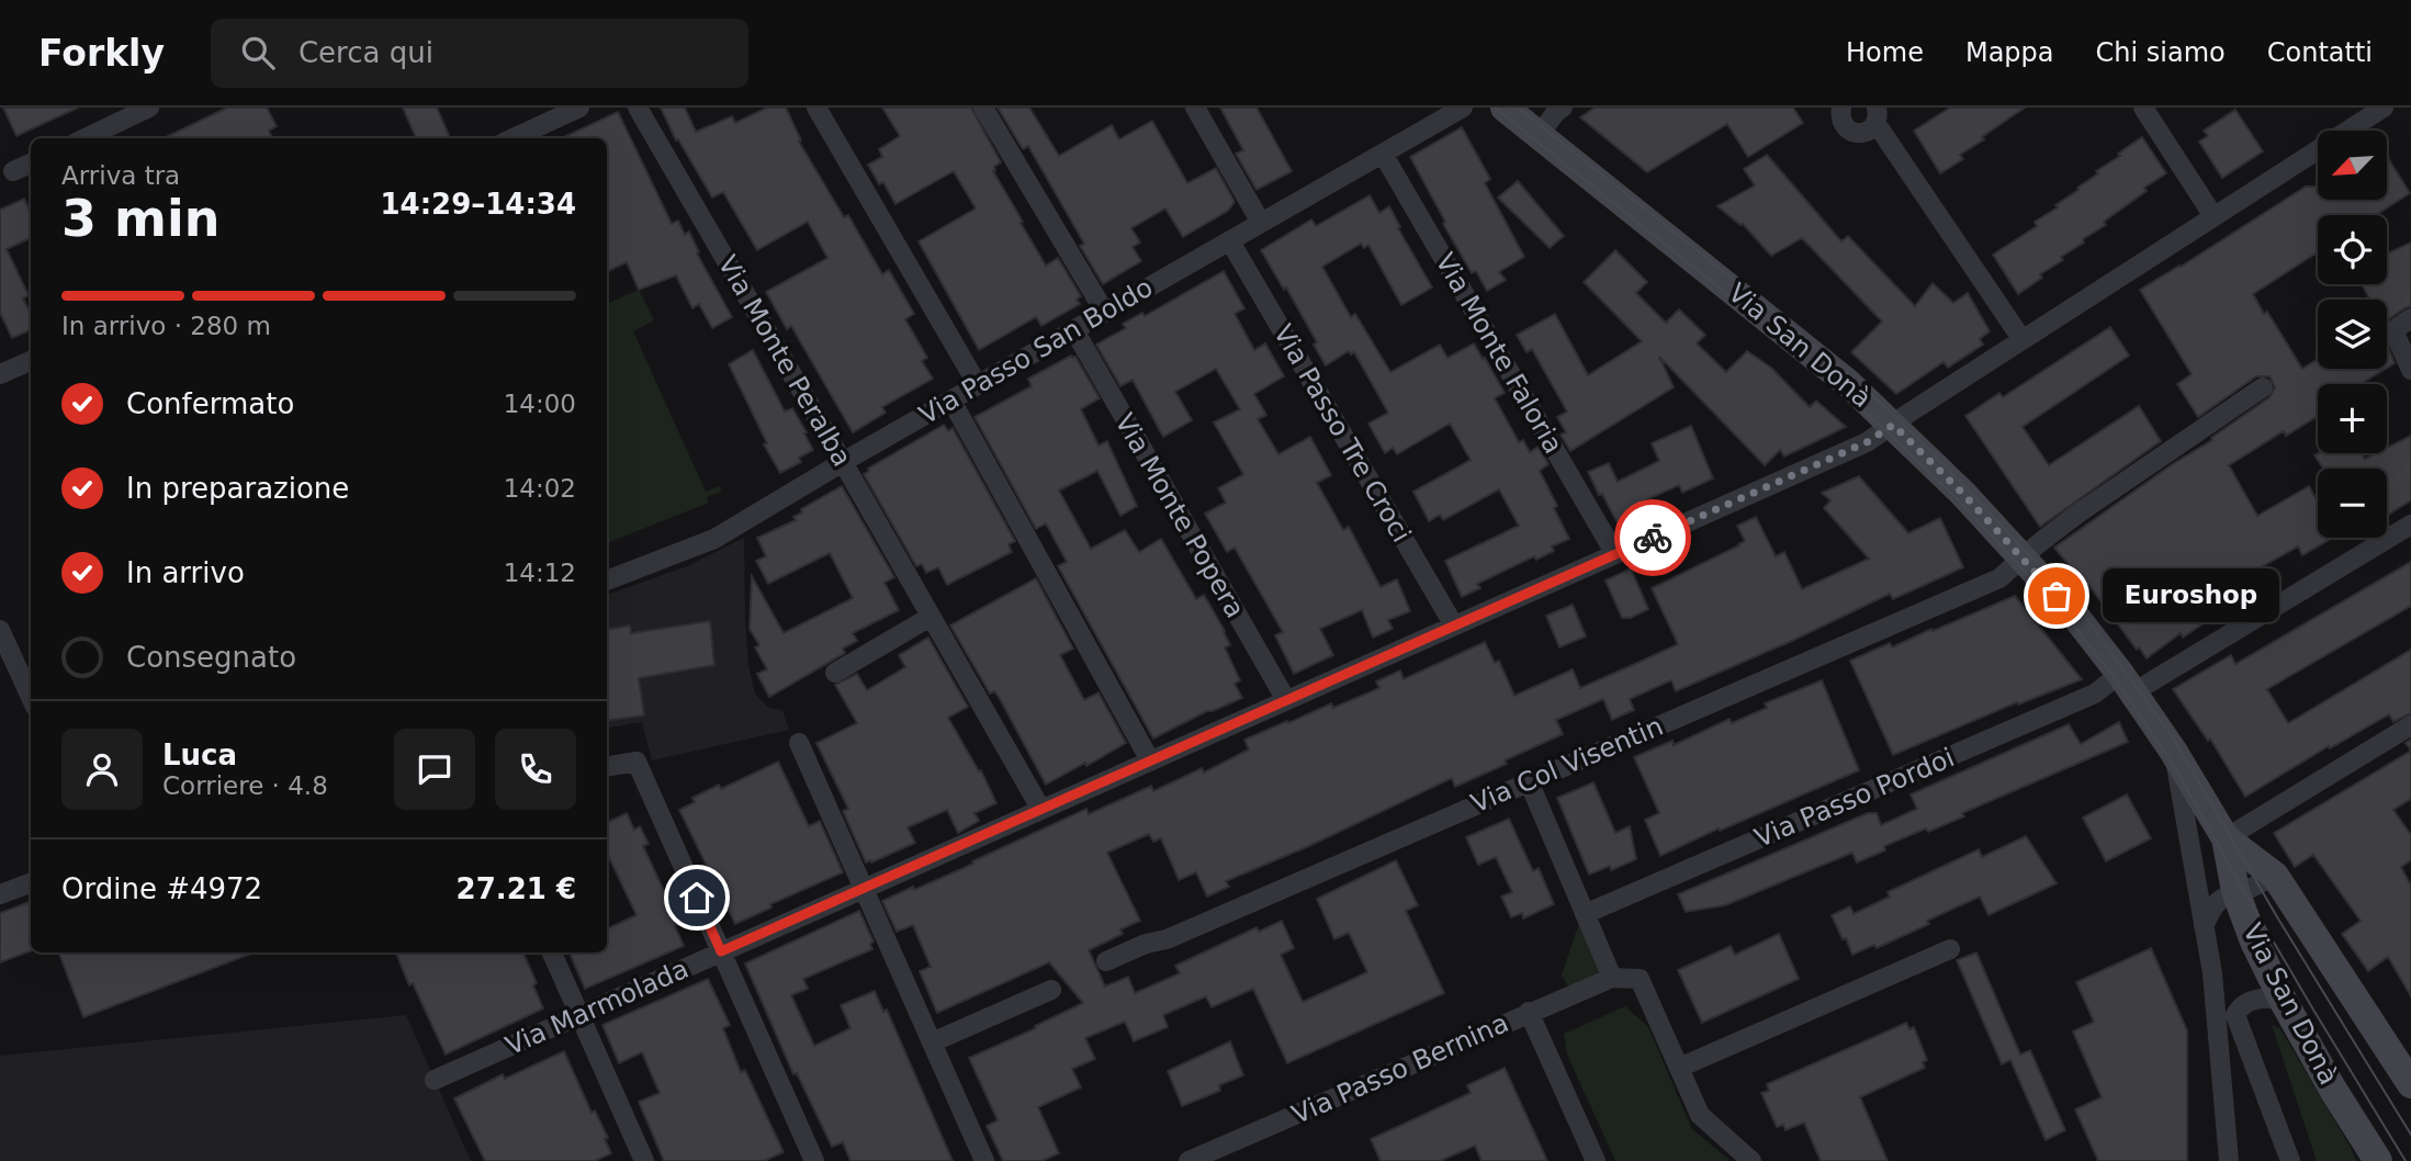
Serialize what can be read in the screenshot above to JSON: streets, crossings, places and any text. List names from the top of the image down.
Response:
{
  "streets": {
    "main road": ["Via San Donà"],
    "street": [
      "Via Passo San Boldo",
      "Via Monte Faloria",
      "Via Monte Peralba",
      "Via Passo Tre Croci",
      "Via Monte Popera",
      "Via Col Visentin",
      "Via Passo Pordoi",
      "Via Marmolada",
      "Via Passo Bernina"
    ]
  },
  "crossings": [
    ["Via San Donà", "Via Col Visentin"],
    ["Via San Donà", "Via Passo Pordoi"],
    ["Via San Donà", "Via Marmolada"],
    ["Via Passo San Boldo", "Via Monte Faloria"],
    ["Via Passo San Boldo", "Via Monte Peralba"],
    ["Via Passo San Boldo", "Via Passo Tre Croci"],
    ["Via Passo San Boldo", "Via Monte Popera"],
    ["Via Monte Faloria", "Via Marmolada"],
    ["Via Monte Peralba", "Via Marmolada"],
    ["Via Passo Tre Croci", "Via Marmolada"],
    ["Via Monte Popera", "Via Marmolada"]
  ],
  "places": ["Euroshop"],
  "north": "bottom left",
  "page": {
    "header": "Forkly",
    "search": "Cerca qui",
    "nav": [
      "Home",
      "Mappa",
      "Chi siamo",
      "Contatti"
    ],
    "map_buttons": ["+", "−"],
    "heading": ["3 min", "Arriva tra", "14:29–14:34"],
    "panel": [
      "Luca",
      "Corriere · 4.8",
      "Ordine #4972",
      "27.21 €"
    ],
    "bar": "In arrivo · 280 m",
    "list": [
      ["Confermato", "14:00"],
      ["In preparazione", "14:02"],
      ["In arrivo", "14:12"],
      "Consegnato"
    ],
    "bubble": "Euroshop"
  }
}
